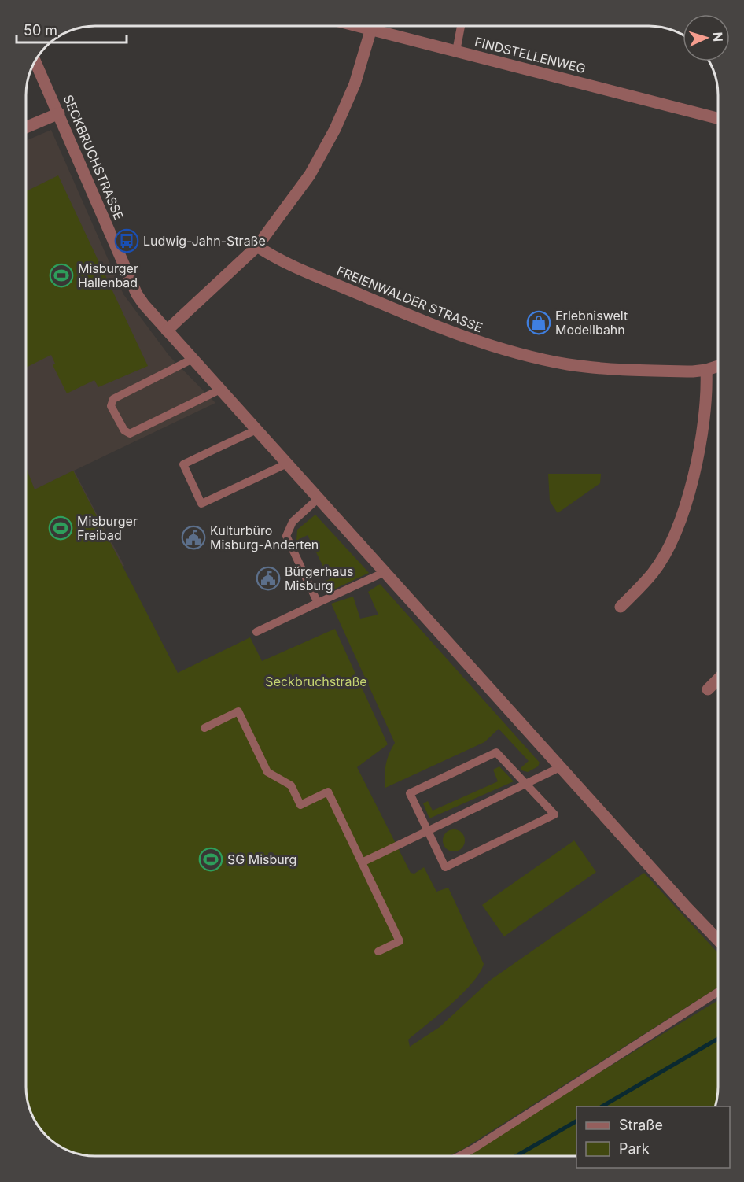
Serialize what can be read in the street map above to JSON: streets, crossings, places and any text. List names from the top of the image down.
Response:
{
  "streets": {
    "street": ["FINDSTELLENWEG", "SECKBRUCHSTRASSE", "FREIENWALDER STRASSE"]
  },
  "parks": ["Seckbruchstraße"],
  "places": {
    "bus stop": ["Ludwig-Jahn-Straße"],
    "sports": ["Misburger Hallenbad", "Misburger Freibad", "SG Misburg"],
    "shop": ["Erlebniswelt Modellbahn"],
    "public building": ["Kulturbüro Misburg-Anderten", "Bürgerhaus Misburg"]
  },
  "legend": ["Straße", "Park"],
  "scale_bar": "50 m",
  "north": "right"
}
